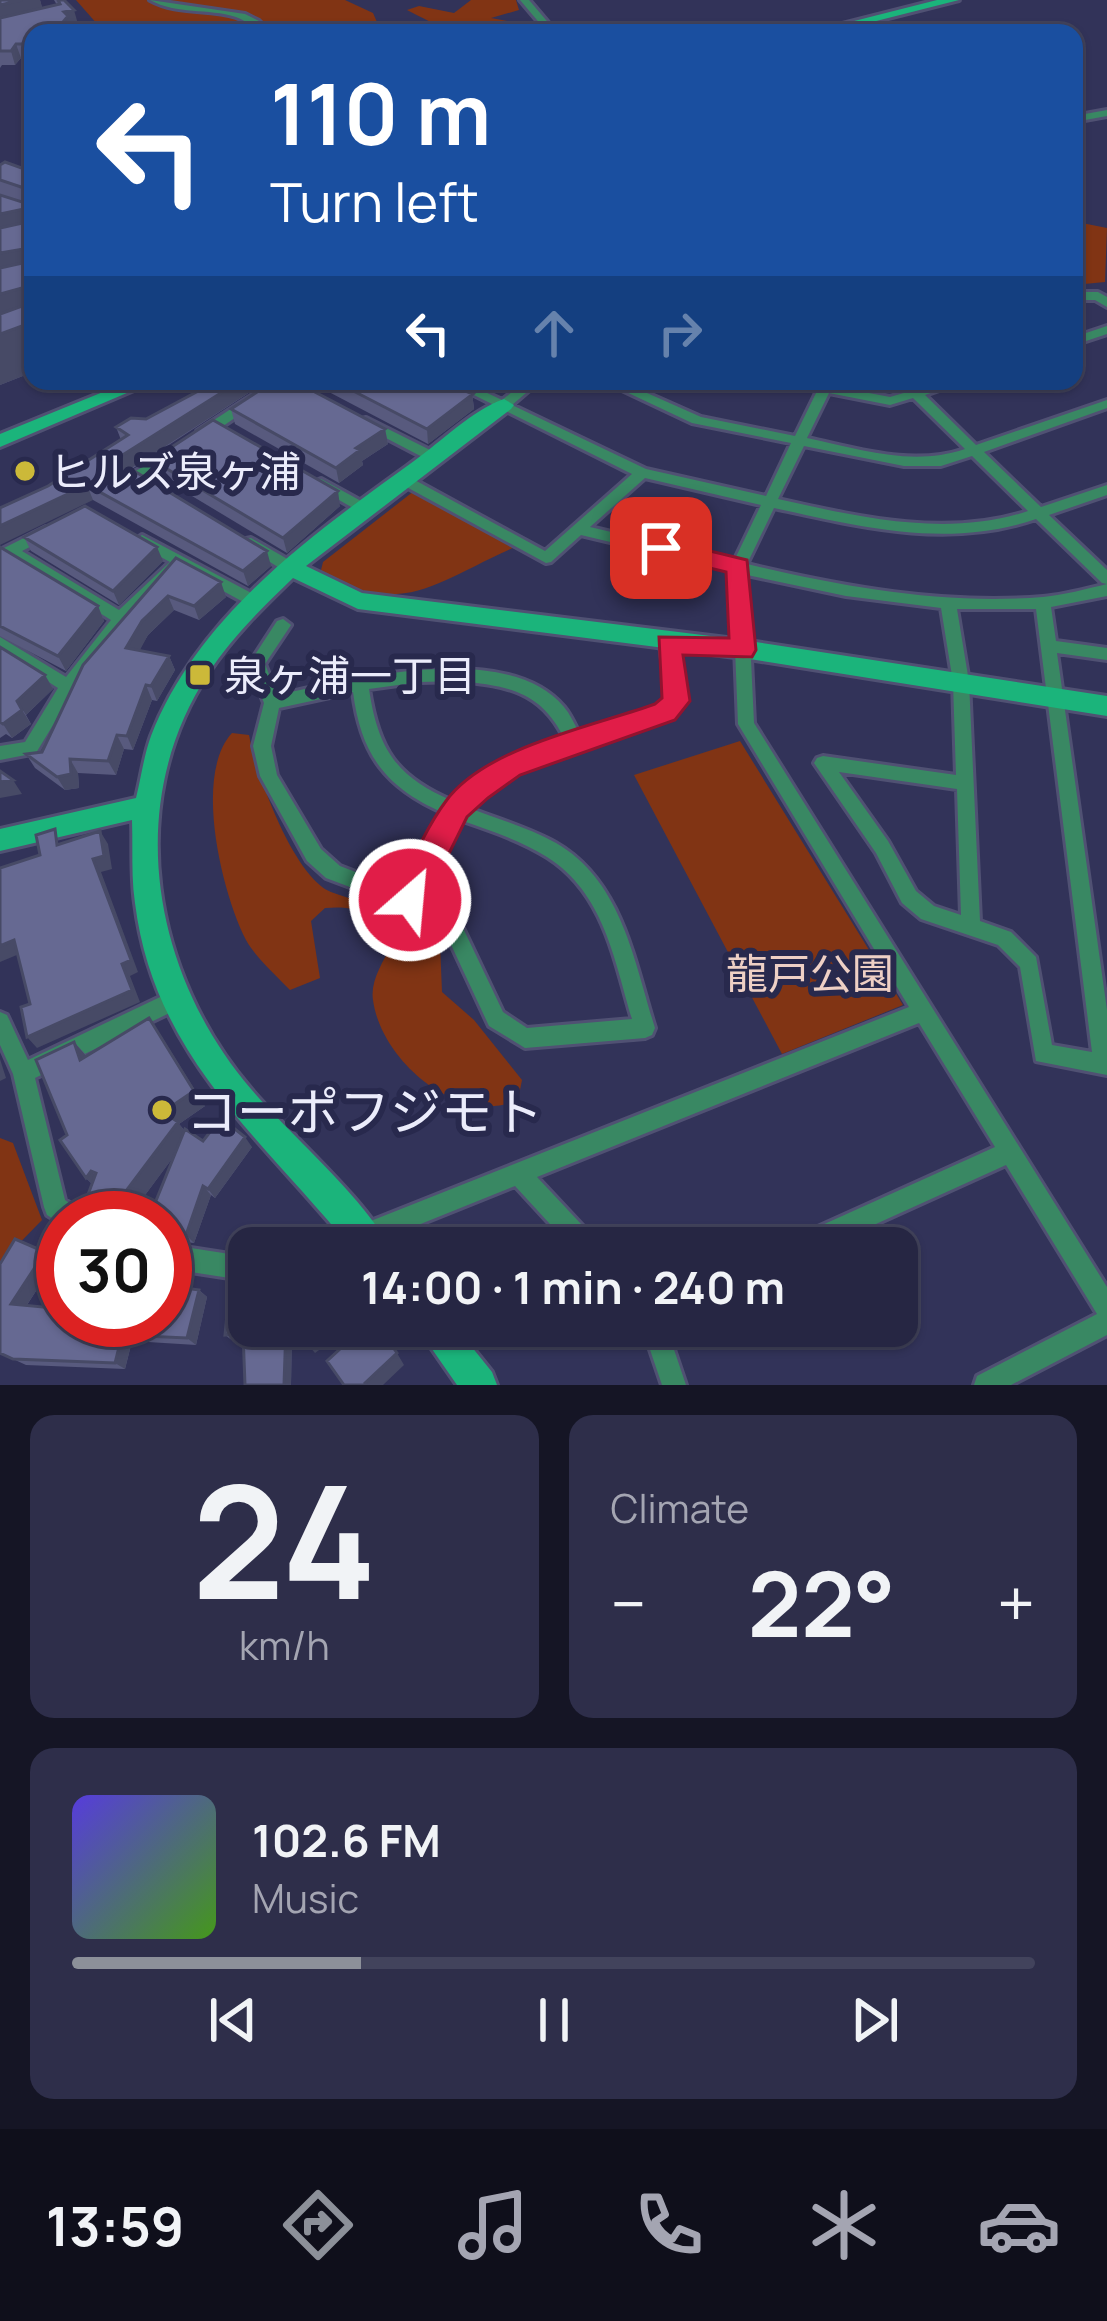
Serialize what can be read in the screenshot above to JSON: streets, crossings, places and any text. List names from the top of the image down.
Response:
{
  "parks": ["龍戸公園"],
  "places": {
    "other": ["ヒルズ泉ヶ浦", "コーポフジモト"],
    "transit": ["泉ヶ浦一丁目"]
  },
  "page": {
    "turn": ["110 m", "Turn left"],
    "limit": "30",
    "trip": "14:00 · 1 min · 240 m",
    "tile": [
      ["24", "km/h"],
      "Climate"
    ],
    "heat": ["−", "22°", "+"],
    "song": ["102.6 FM", "Music"],
    "tabs": "13:59"
  }
}
